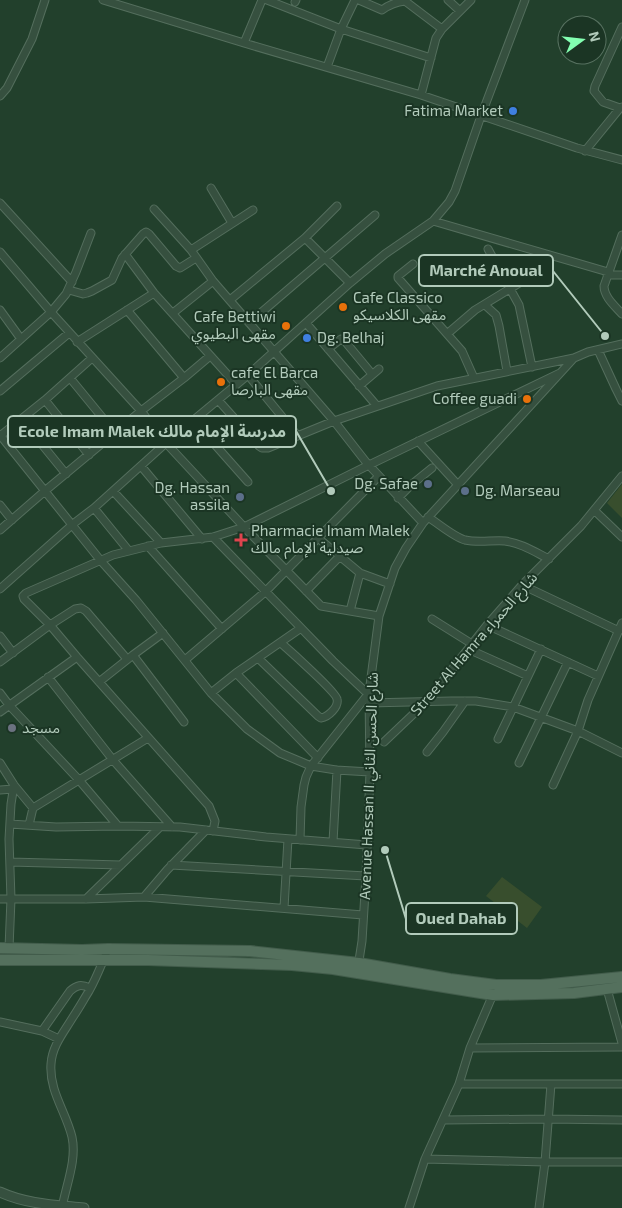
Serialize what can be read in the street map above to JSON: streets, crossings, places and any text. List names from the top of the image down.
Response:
{
  "streets": {
    "street": ["Street Al Hamra شارع الحمراء", "Avenue Hassan II شارع الحسن الثاني"]
  },
  "places": {
    "other": [
      "Fatima Market",
      "Cafe Classico مقهى الكلاسيكو",
      "Cafe Bettiwi مقهى البطيوي",
      "Marché Anoual",
      "Dg. Belhaj",
      "cafe El Barca مقهى البارصا",
      "Coffee guadi",
      "Dg. Safae",
      "Ecole Imam Malek مدرسة الإمام مالك",
      "Dg. Marseau",
      "Dg. Hassan assila",
      "مسجد",
      "Oued Dahab"
    ],
    "health": ["Pharmacie Imam Malek صيدلية الإمام مالك"]
  },
  "north": "right"
}
